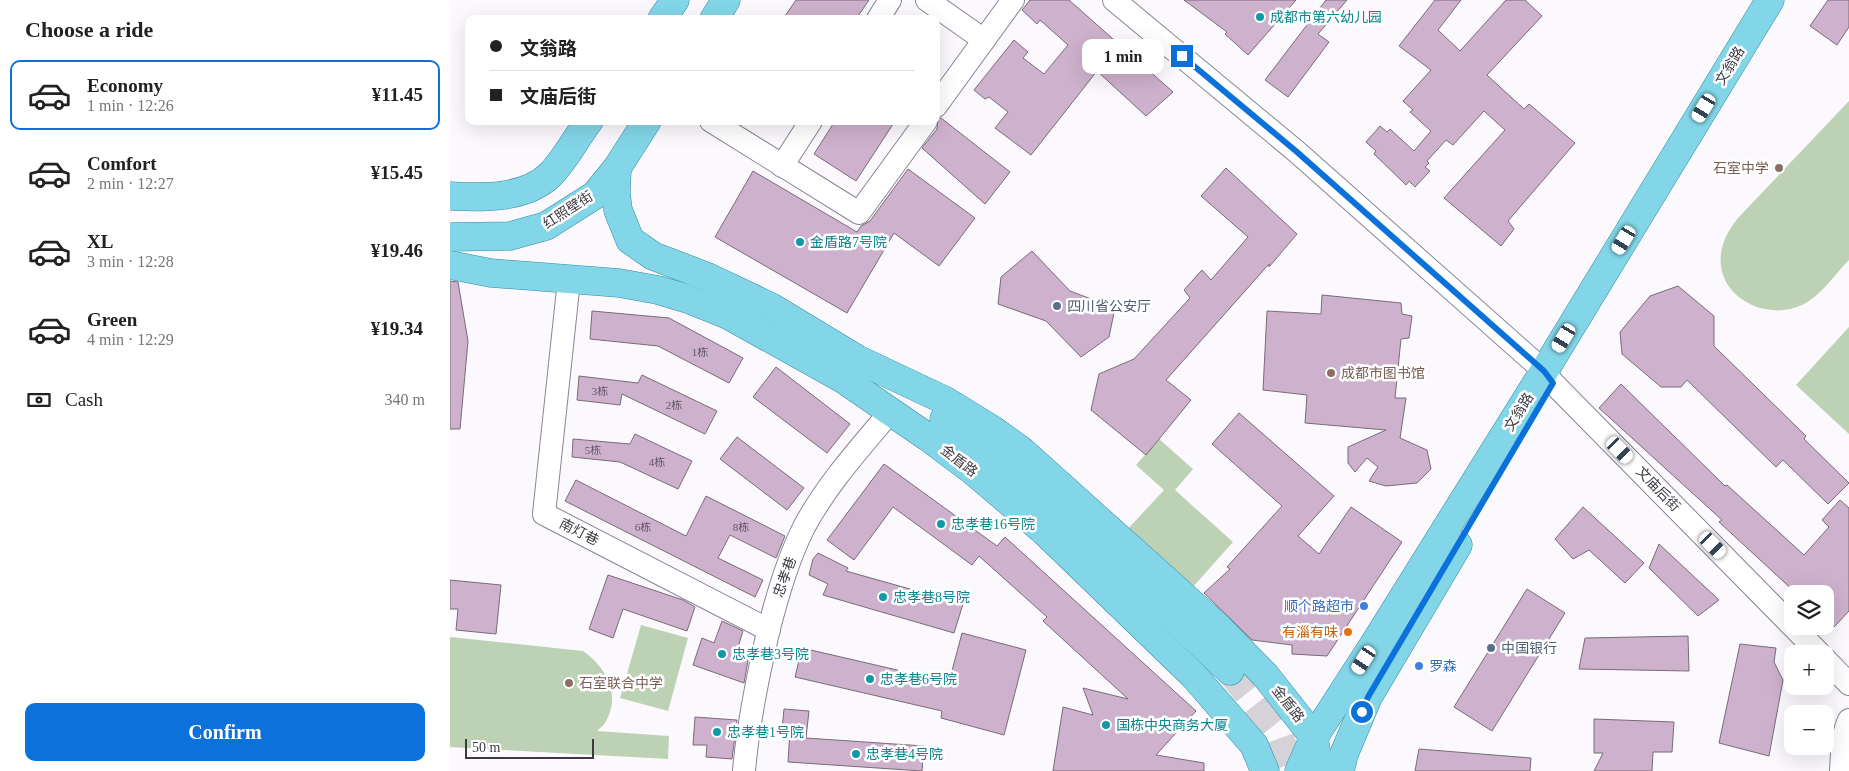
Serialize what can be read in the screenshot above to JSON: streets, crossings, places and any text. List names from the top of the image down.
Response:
{
  "streets": {
    "main road": ["文翁路", "红照壁街", "金盾路"],
    "street": ["文庙后街", "南灯巷", "忠孝巷"]
  },
  "crossings": [
    ["文翁路", "金盾路"],
    ["文翁路", "文庙后街"],
    ["红照壁街", "金盾路"],
    ["金盾路", "南灯巷"],
    ["金盾路", "忠孝巷"],
    ["南灯巷", "忠孝巷"]
  ],
  "places": [
    "成都市第六幼儿园",
    "石室中学",
    "金盾路7号院",
    "四川省公安厅",
    "成都市图书馆",
    "忠孝巷16号院",
    "忠孝巷8号院",
    "顺个路超市",
    "有淄有味",
    "中国银行",
    "忠孝巷3号院",
    "罗森",
    "忠孝巷6号院",
    "石室联合中学",
    "国栋中央商务大厦",
    "忠孝巷1号院",
    "忠孝巷4号院"
  ],
  "house_numbers": [
    "1栋",
    "3栋",
    "2栋",
    "5栋",
    "4栋",
    "6栋",
    "8栋"
  ],
  "scale_bar": "50 m",
  "page": {
    "heading": "Choose a ride",
    "banner": ["文翁路", "文庙后街"],
    "bubble": "1 min",
    "list": [
      {
        "name": "Economy",
        "note": "1 min · 12:26",
        "value": "¥11.45"
      },
      {
        "name": "Comfort",
        "note": "2 min · 12:27",
        "value": "¥15.45"
      },
      {
        "name": "XL",
        "note": "3 min · 12:28",
        "value": "¥19.46"
      },
      {
        "name": "Green",
        "note": "4 min · 12:29",
        "value": "¥19.34"
      }
    ],
    "pay": ["Cash", "340 m"],
    "map_buttons": ["+", "−"],
    "buttons": "Confirm",
    "scale": "50 m"
  }
}
